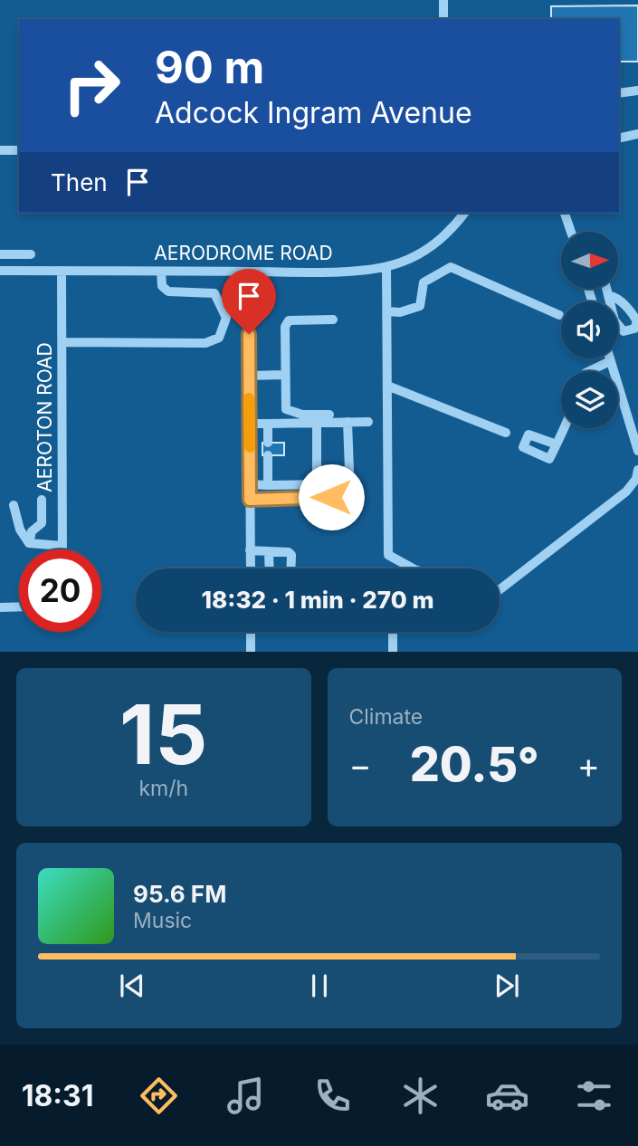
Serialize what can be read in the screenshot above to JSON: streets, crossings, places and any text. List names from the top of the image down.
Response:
{
  "streets": {
    "street": ["AERODROME ROAD", "AEROTON ROAD"]
  },
  "crossings": [
    ["AERODROME ROAD", "AEROTON ROAD"]
  ],
  "north": "right",
  "page": {
    "turn": ["90 m", "Adcock Ingram Avenue"],
    "then": "Then",
    "limit": "20",
    "trip": "18:32 · 1 min · 270 m",
    "tile": [
      ["15", "km/h"],
      "Climate"
    ],
    "heat": ["−", "20.5°", "+"],
    "song": ["95.6 FM", "Music"],
    "tabs": "18:31"
  }
}
